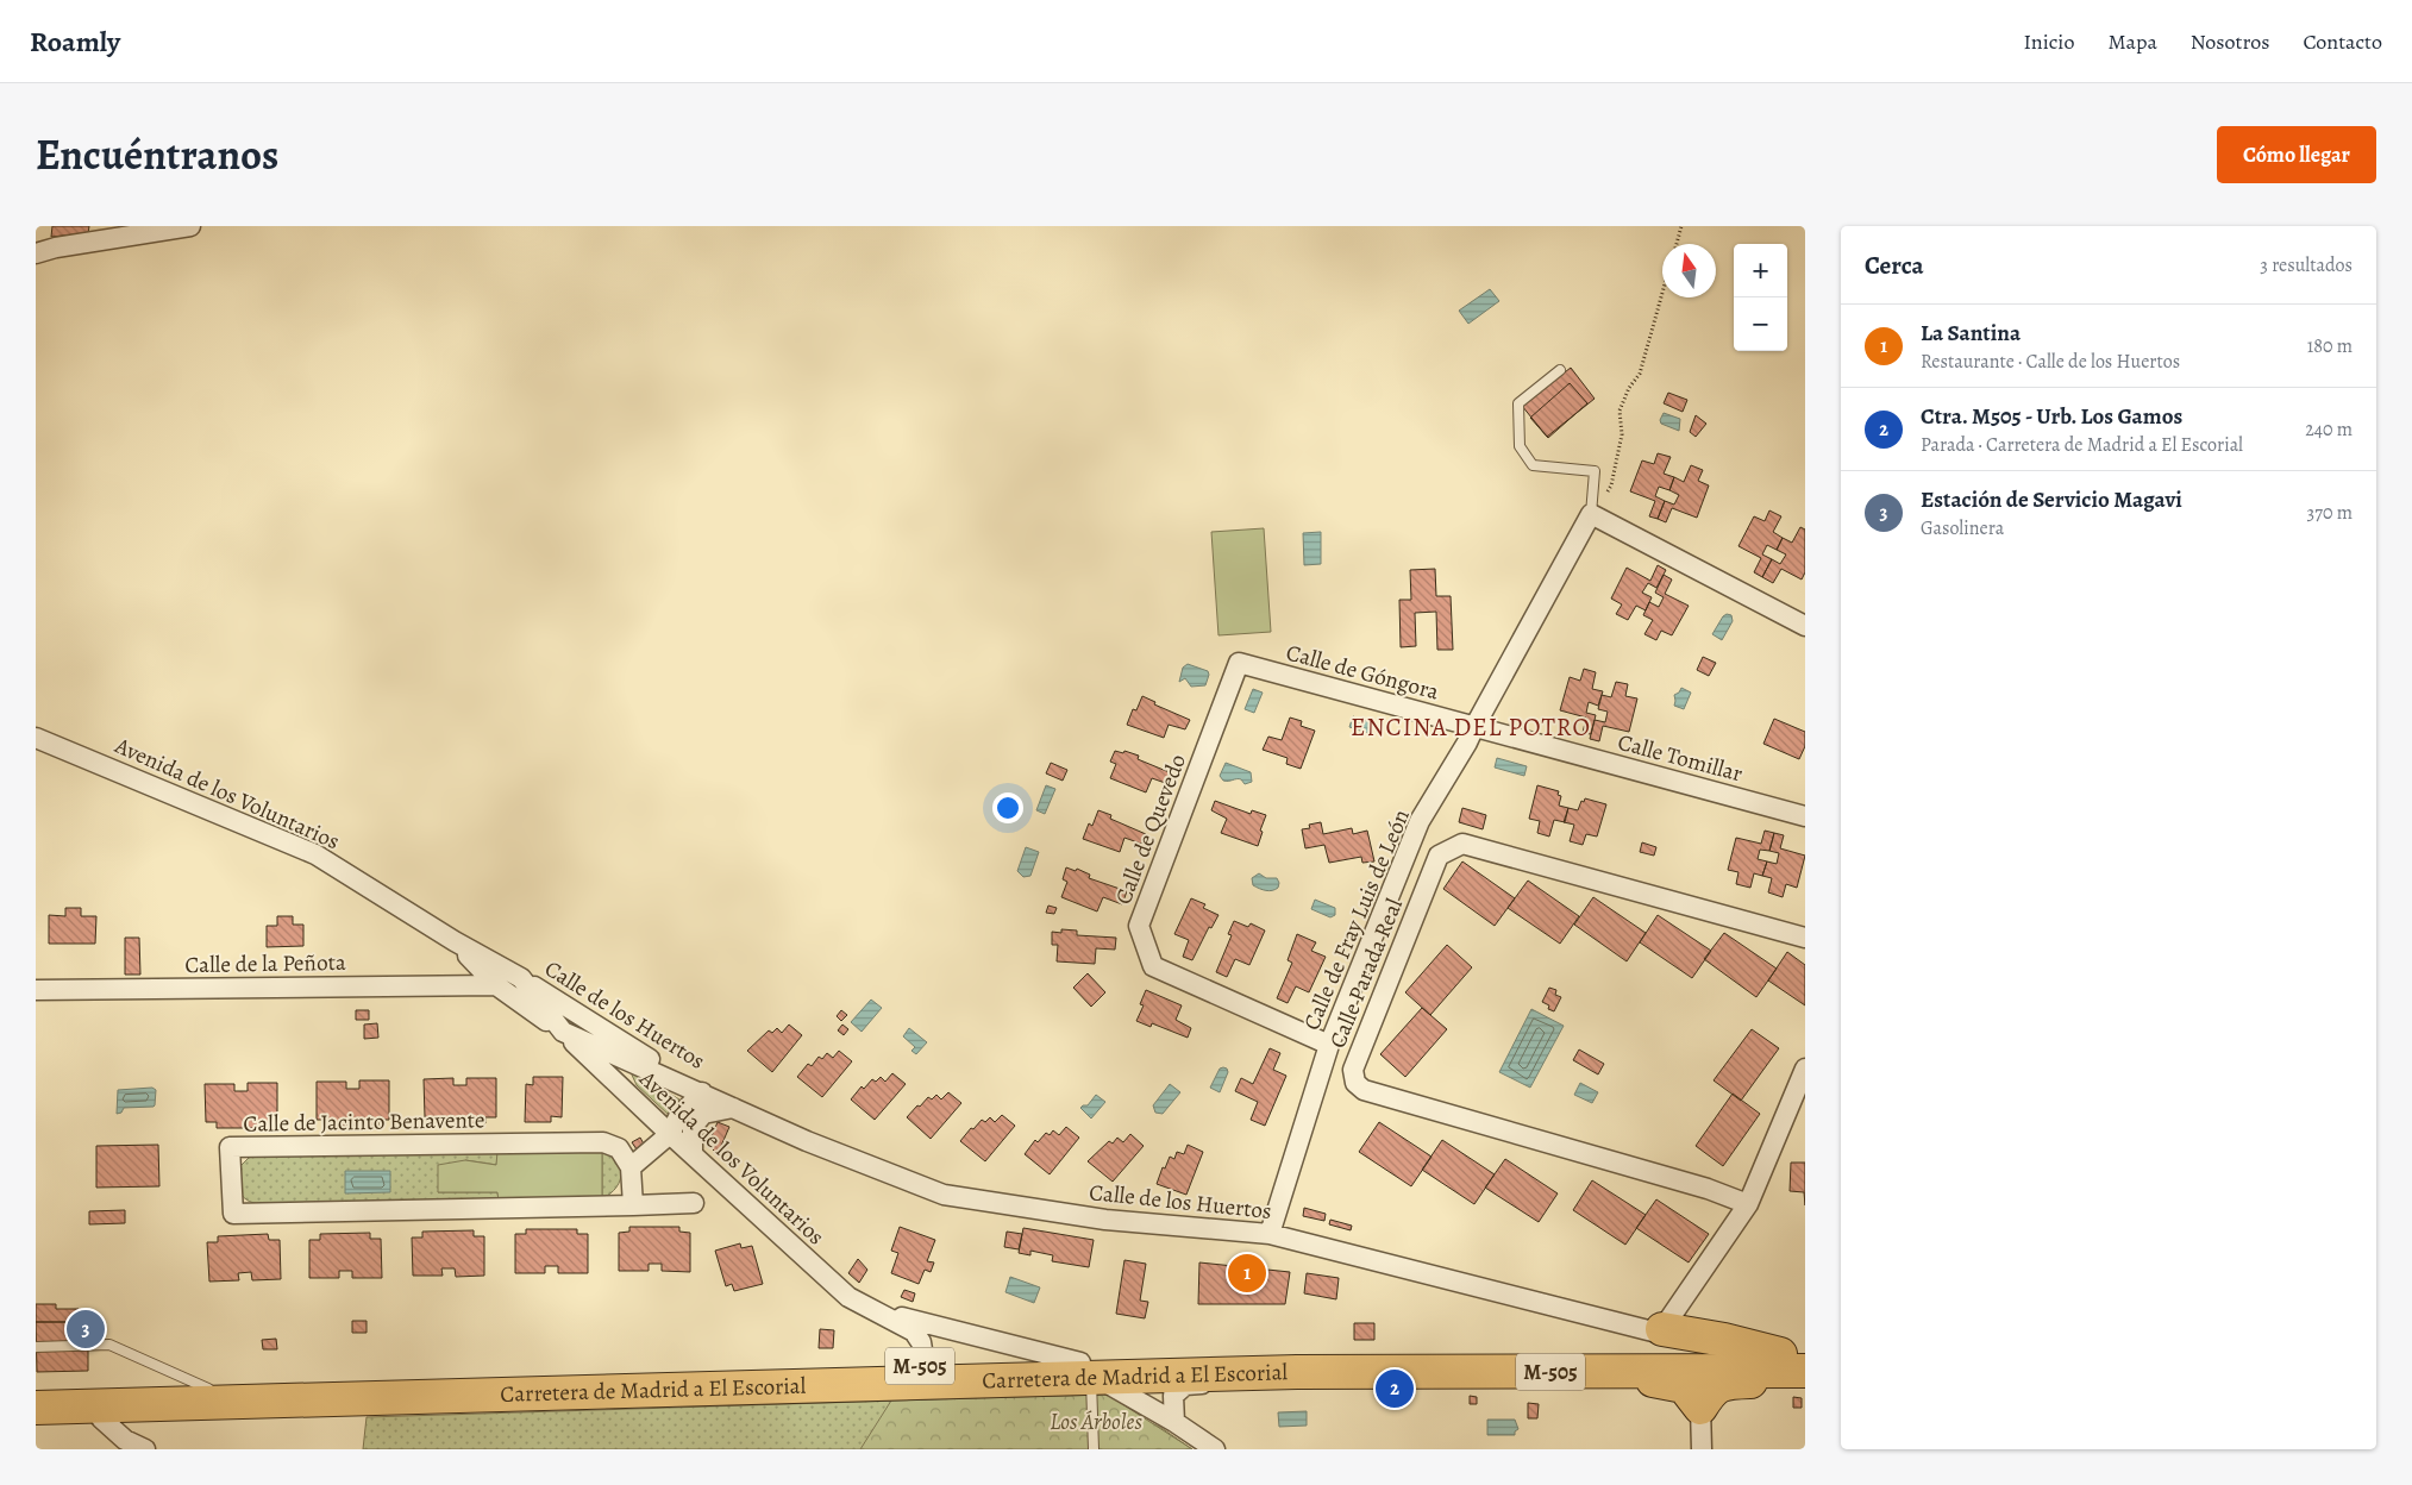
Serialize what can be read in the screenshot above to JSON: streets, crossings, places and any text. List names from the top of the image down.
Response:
{
  "streets": {
    "highway": ["M-505", "Carretera de Madrid a El Escorial"],
    "street": [
      "Calle de Góngora",
      "Calle Tomillar",
      "Avenida de los Voluntarios",
      "Calle de Quevedo",
      "Calle de Fray Luis de León",
      "Calle de la Peñota",
      "Calle Parada Real",
      "Calle de los Huertos",
      "Calle de Jacinto Benavente"
    ]
  },
  "crossings": [
    ["Calle de Góngora", "Calle Tomillar"],
    ["Calle de Góngora", "Calle de Quevedo"],
    ["Calle de Góngora", "Calle de Fray Luis de León"],
    ["Calle Tomillar", "Calle de Fray Luis de León"],
    ["Avenida de los Voluntarios", "Calle de la Peñota"],
    ["Avenida de los Voluntarios", "Calle de los Huertos"],
    ["Avenida de los Voluntarios", "Carretera de Madrid a El Escorial"],
    ["Calle de Quevedo", "Calle de Fray Luis de León"],
    ["Calle de Fray Luis de León", "Calle de los Huertos"]
  ],
  "districts": ["ENCINA DEL POTRO"],
  "parks": ["Los Árboles"],
  "north": "top",
  "page": {
    "header": "Roamly",
    "nav": [
      "Inicio",
      "Mapa",
      "Nosotros",
      "Contacto"
    ],
    "title": "Encuéntranos",
    "buttons": "Cómo llegar",
    "heading": ["Cerca", "3 resultados"],
    "map_buttons": ["+", "−"],
    "list": [
      {
        "mark": "1",
        "name": "La Santina",
        "note": "Restaurante · Calle de los Huertos",
        "value": "180 m"
      },
      {
        "mark": "2",
        "name": "Ctra. M505 - Urb. Los Gamos",
        "note": "Parada · Carretera de Madrid a El Escorial",
        "value": "240 m"
      },
      {
        "mark": "3",
        "name": "Estación de Servicio Magavi",
        "note": "Gasolinera",
        "value": "370 m"
      }
    ],
    "pins": ["1", "3", "2"]
  }
}
